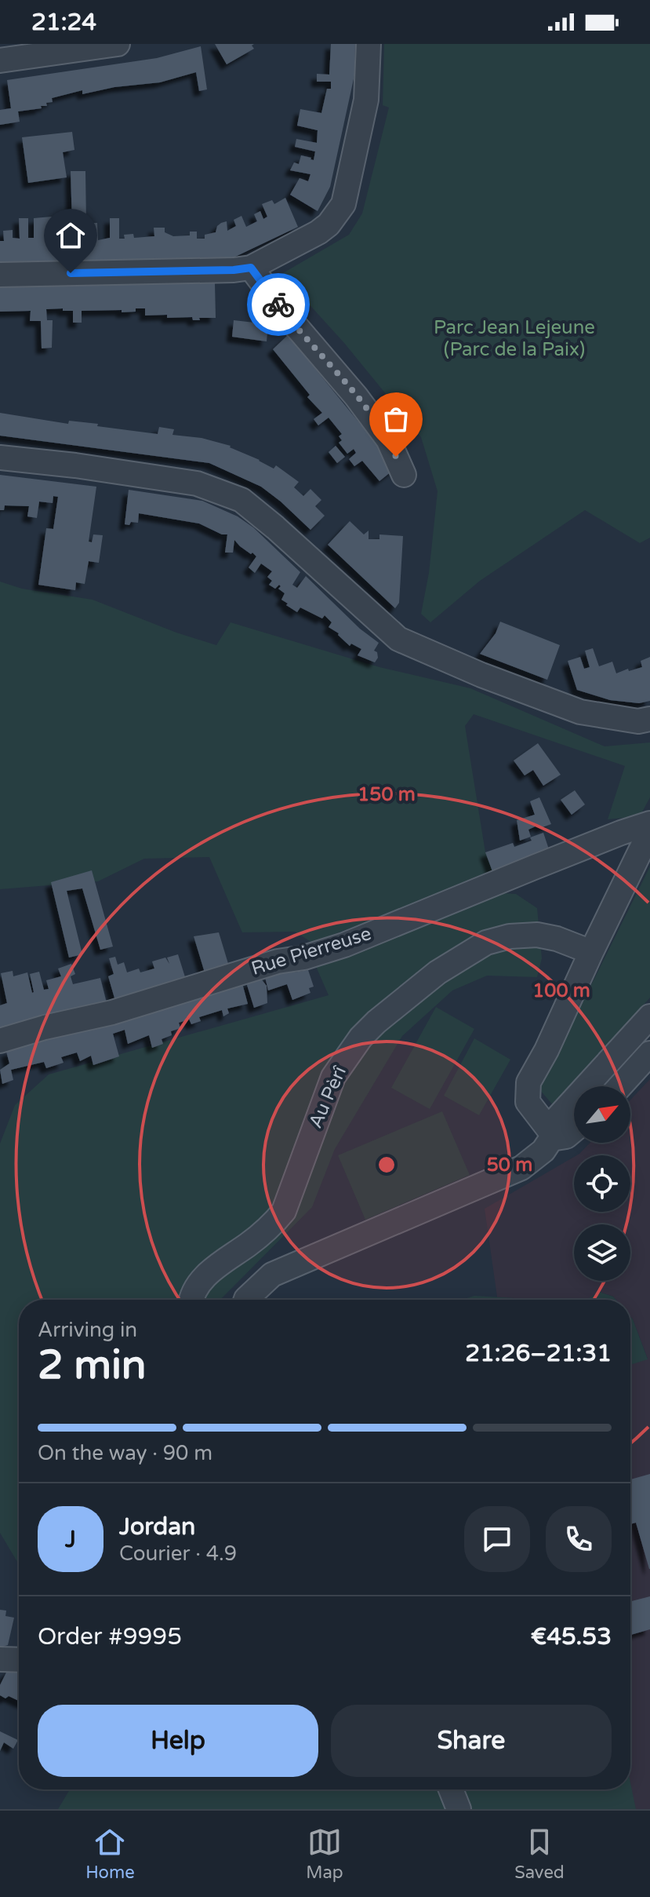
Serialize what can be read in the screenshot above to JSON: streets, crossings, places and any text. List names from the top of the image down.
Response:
{
  "streets": {
    "street": ["Rue Pierreuse", "Au Pèrî"]
  },
  "parks": ["Parc Jean Lejeune (Parc de la Paix)"],
  "north": "top right",
  "page": {
    "status": "21:24",
    "heading": ["2 min", "Arriving in", "21:26–21:31"],
    "panel": [
      "Jordan",
      "Courier · 4.9",
      "Order #9995",
      "€45.53"
    ],
    "bar": "On the way · 90 m",
    "round": "J",
    "buttons": ["Help", "Share"],
    "tabs": ["Home", "Map", "Saved"]
  },
  "rings": ["150 m", "100 m", "50 m"]
}
